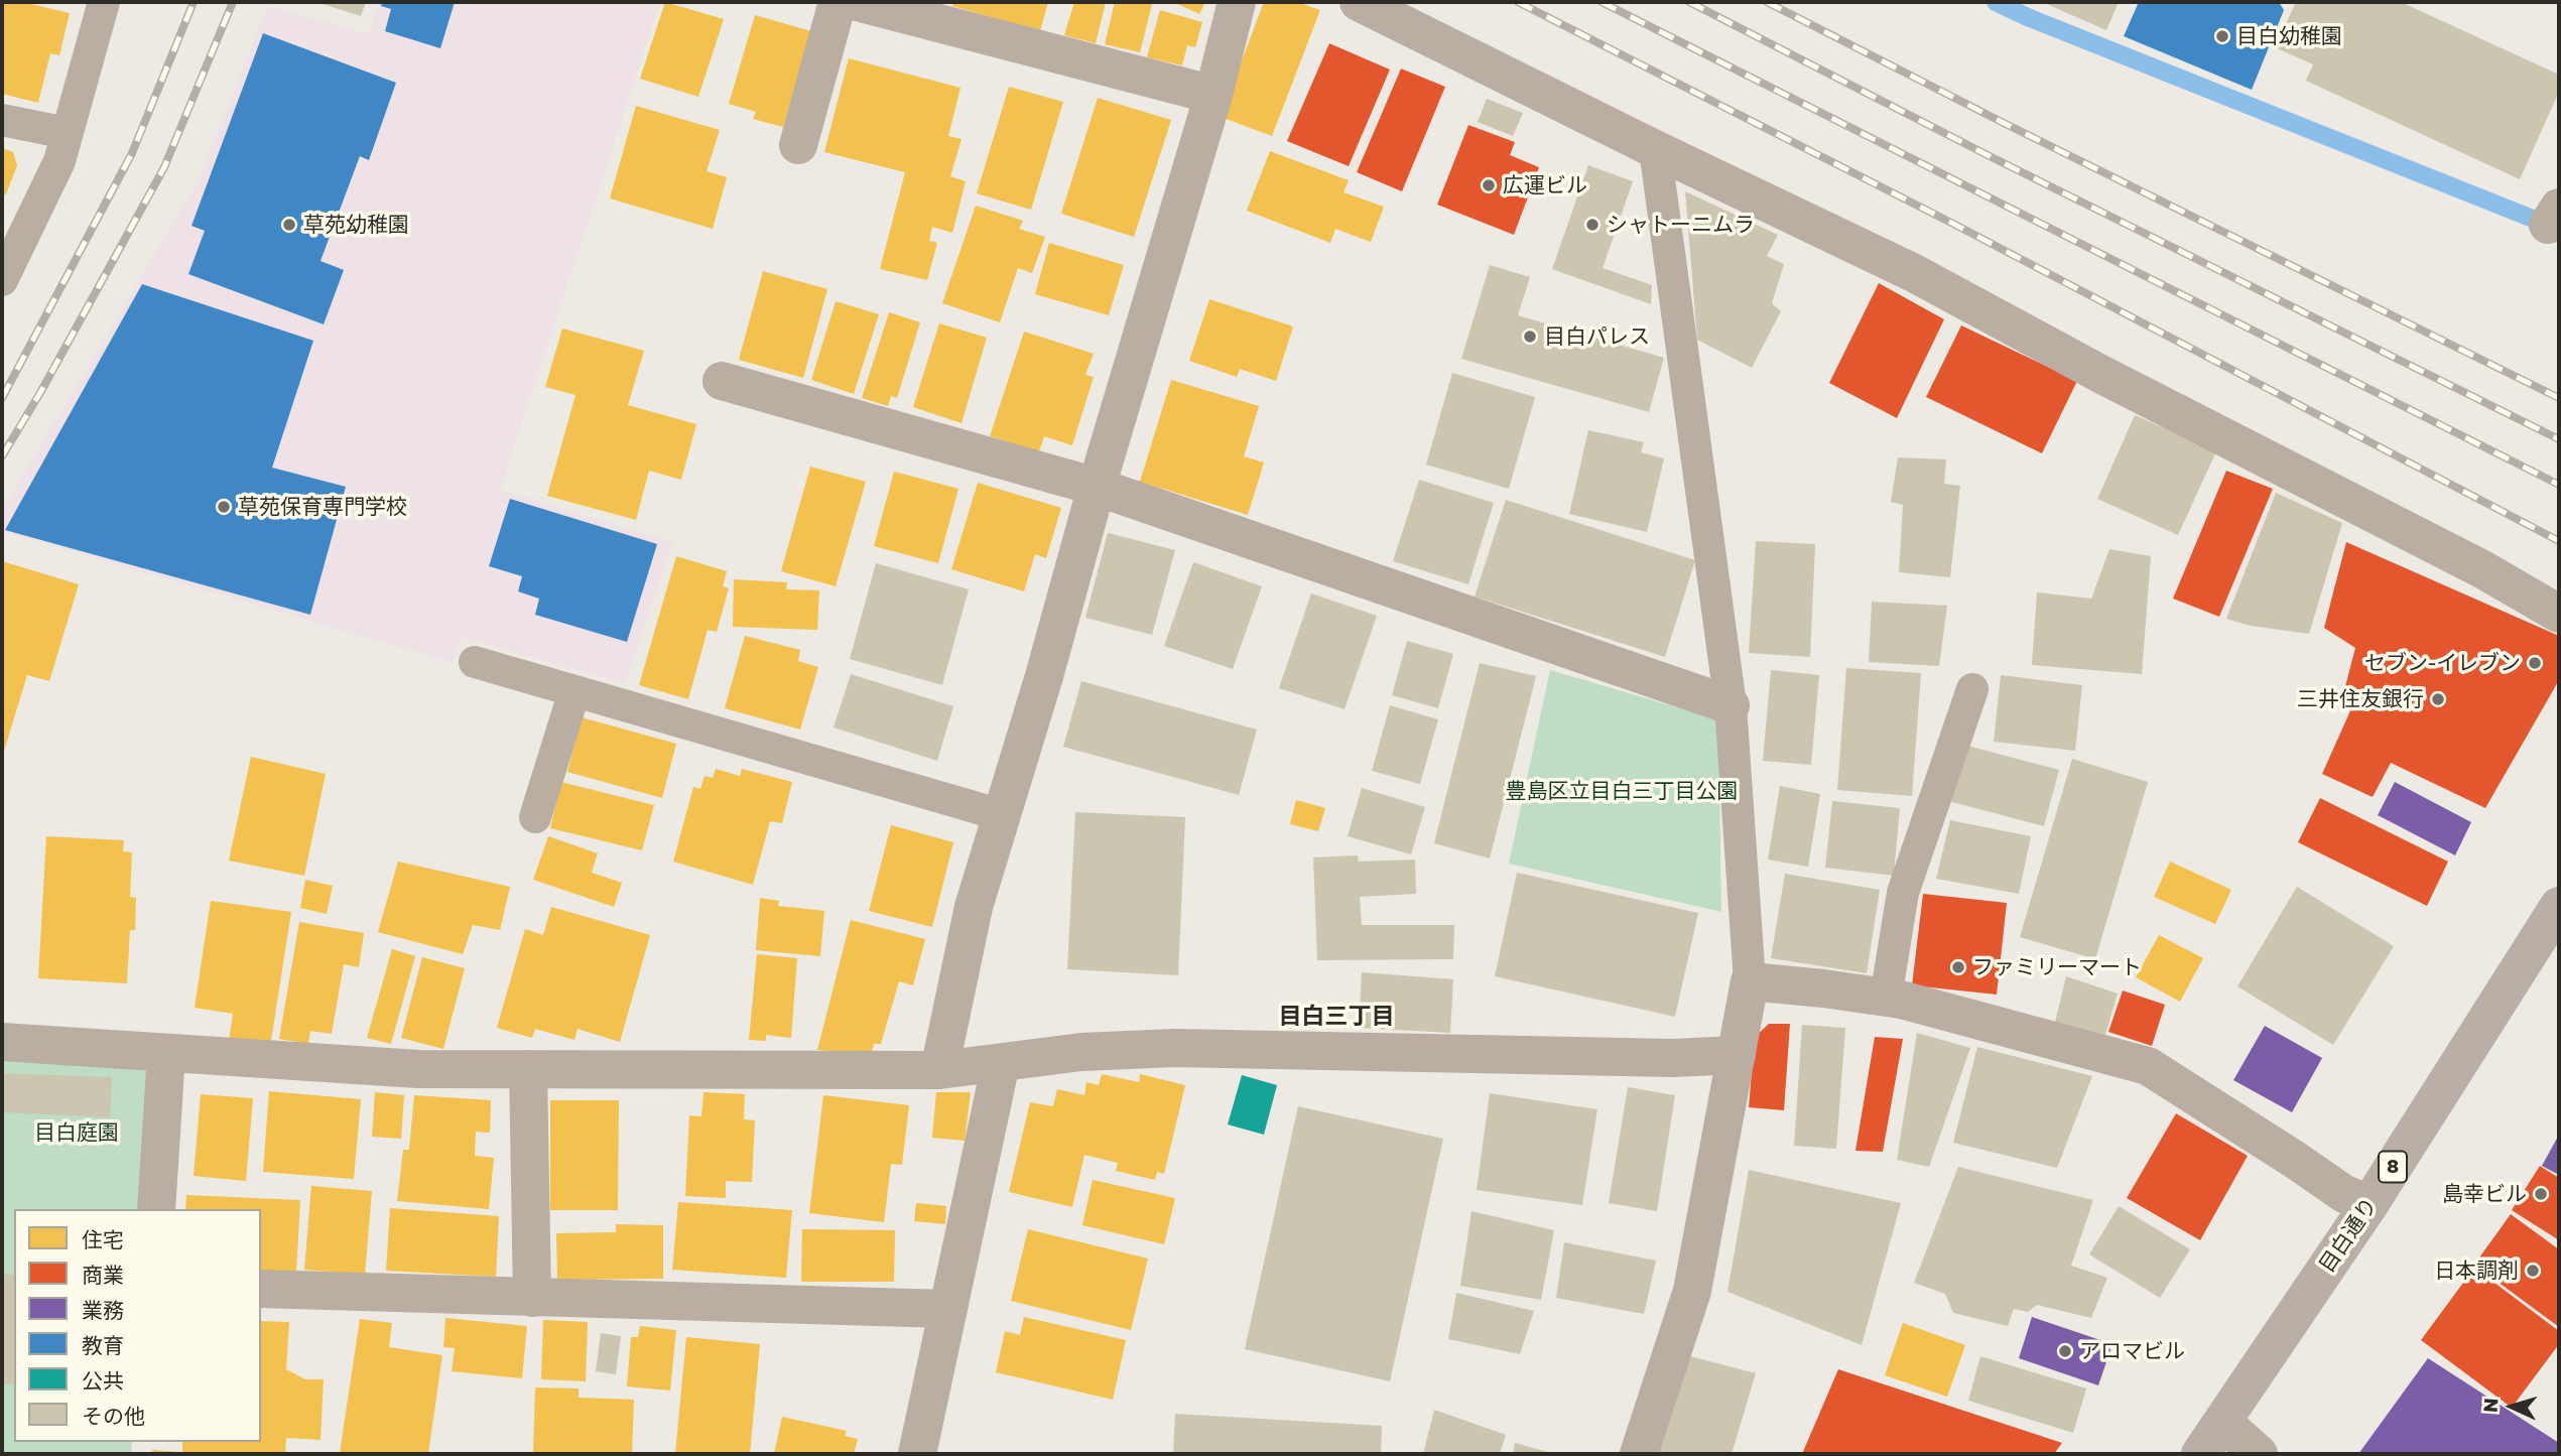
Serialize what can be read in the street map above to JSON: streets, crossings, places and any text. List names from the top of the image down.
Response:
{
  "streets": {
    "main road": ["8", "目白通り"]
  },
  "districts": ["目白三丁目"],
  "parks": ["豊島区立目白三丁目公園", "目白庭園"],
  "places": [
    "目白幼稚園",
    "広運ビル",
    "草苑幼稚園",
    "シャトーニムラ",
    "目白パレス",
    "草苑保育専門学校",
    "セブン-イレブン",
    "三井住友銀行",
    "ファミリーマート",
    "島幸ビル",
    "日本調剤",
    "アロマビル"
  ],
  "legend": [
    "住宅",
    "商業",
    "業務",
    "教育",
    "公共",
    "その他"
  ],
  "north": "left"
}
